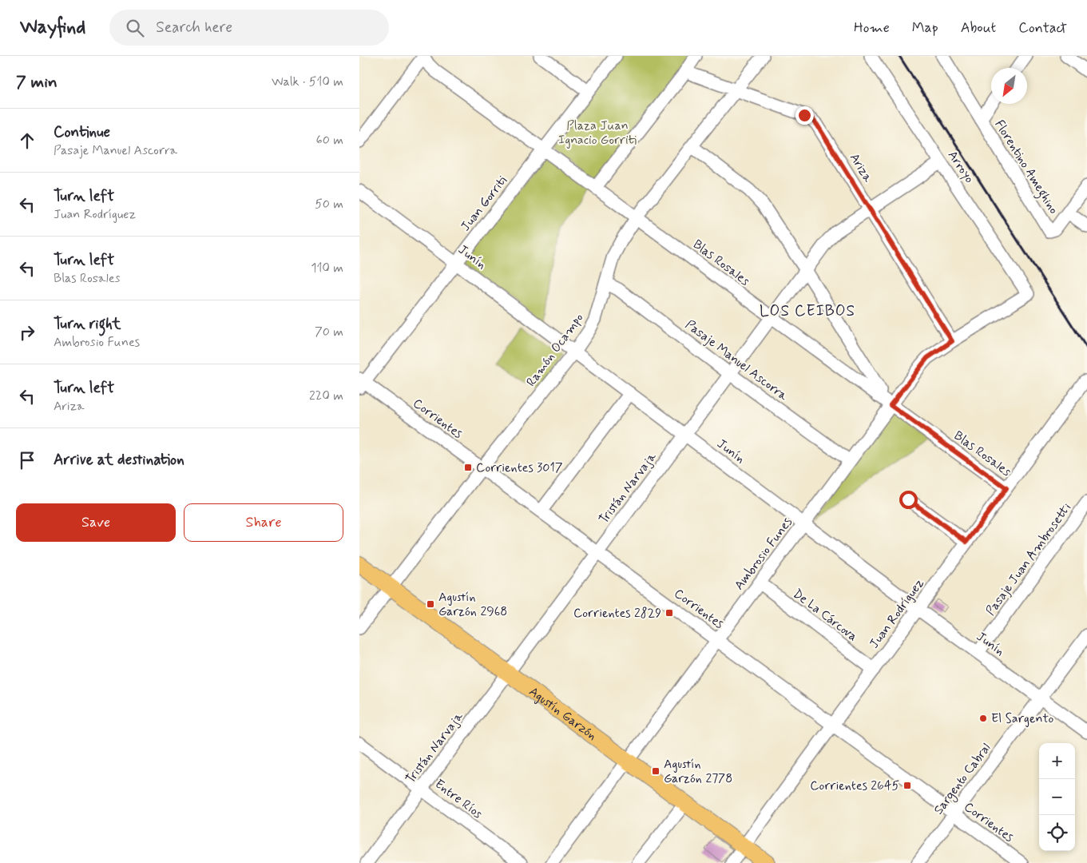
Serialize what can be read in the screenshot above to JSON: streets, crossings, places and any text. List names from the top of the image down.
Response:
{
  "streets": {
    "main road": ["Agustín Garzón"],
    "street": [
      "Arroyo",
      "Florentino Ameghino",
      "Ariza",
      "Juan Gorriti",
      "Junín",
      "Blas Rosales",
      "Ramón Ocampo",
      "Pasaje Manuel Ascorra",
      "Corrientes",
      "Tristán Narvaja",
      "Ambrosio Funes",
      "Pasaje Juan Ambrosetti",
      "Juan Rodríguez",
      "De La Cárcova",
      "Sargento Cabral",
      "Entre Ríos"
    ]
  },
  "crossings": [
    ["Arroyo", "Tristán Narvaja"],
    ["Arroyo", "Ambrosio Funes"],
    ["Ariza", "Ramón Ocampo"],
    ["Ariza", "Tristán Narvaja"],
    ["Ariza", "Ambrosio Funes"],
    ["Juan Gorriti", "Junín"],
    ["Juan Gorriti", "Blas Rosales"],
    ["Juan Gorriti", "Corrientes"],
    ["Junín", "Ramón Ocampo"],
    ["Junín", "Tristán Narvaja"],
    ["Junín", "Ambrosio Funes"],
    ["Junín", "Pasaje Juan Ambrosetti"],
    ["Junín", "Juan Rodríguez"],
    ["Junín", "Sargento Cabral"],
    ["Blas Rosales", "Ramón Ocampo"],
    ["Blas Rosales", "Tristán Narvaja"],
    ["Blas Rosales", "Ambrosio Funes"],
    ["Blas Rosales", "Juan Rodríguez"],
    ["Ramón Ocampo", "Pasaje Manuel Ascorra"],
    ["Ramón Ocampo", "Corrientes"],
    ["Ramón Ocampo", "Agustín Garzón"],
    ["Pasaje Manuel Ascorra", "Tristán Narvaja"],
    ["Pasaje Manuel Ascorra", "Ambrosio Funes"],
    ["Corrientes", "Tristán Narvaja"],
    ["Corrientes", "Ambrosio Funes"],
    ["Corrientes", "Juan Rodríguez"],
    ["Corrientes", "Sargento Cabral"],
    ["Tristán Narvaja", "Agustín Garzón"],
    ["Tristán Narvaja", "Entre Ríos"],
    ["Ambrosio Funes", "De La Cárcova"],
    ["Ambrosio Funes", "Agustín Garzón"],
    ["Juan Rodríguez", "De La Cárcova"],
    ["Juan Rodríguez", "Agustín Garzón"]
  ],
  "districts": ["LOS CEIBOS"],
  "parks": ["Plaza Juan Ignacio Gorriti"],
  "places": {
    "transit": [
      "Corrientes 3017",
      "Agustín Garzón 2968",
      "Corrientes 2829",
      "Agustín Garzón 2778",
      "Corrientes 2645"
    ],
    "other": ["El Sargento"]
  },
  "north": "bottom left",
  "page": {
    "header": "Wayfind",
    "search": "Search here",
    "nav": [
      "Home",
      "Map",
      "About",
      "Contact"
    ],
    "heading": ["7 min", "Walk · 510 m"],
    "list": [
      ["Continue", "Pasaje Manuel Ascorra", "60 m"],
      ["Turn left", "Juan Rodríguez", "50 m"],
      ["Turn left", "Blas Rosales", "110 m"],
      ["Turn right", "Ambrosio Funes", "70 m"],
      ["Turn left", "Ariza", "220 m"],
      "Arrive at destination"
    ],
    "buttons": ["Save", "Share"],
    "map_buttons": ["+", "−"]
  }
}
